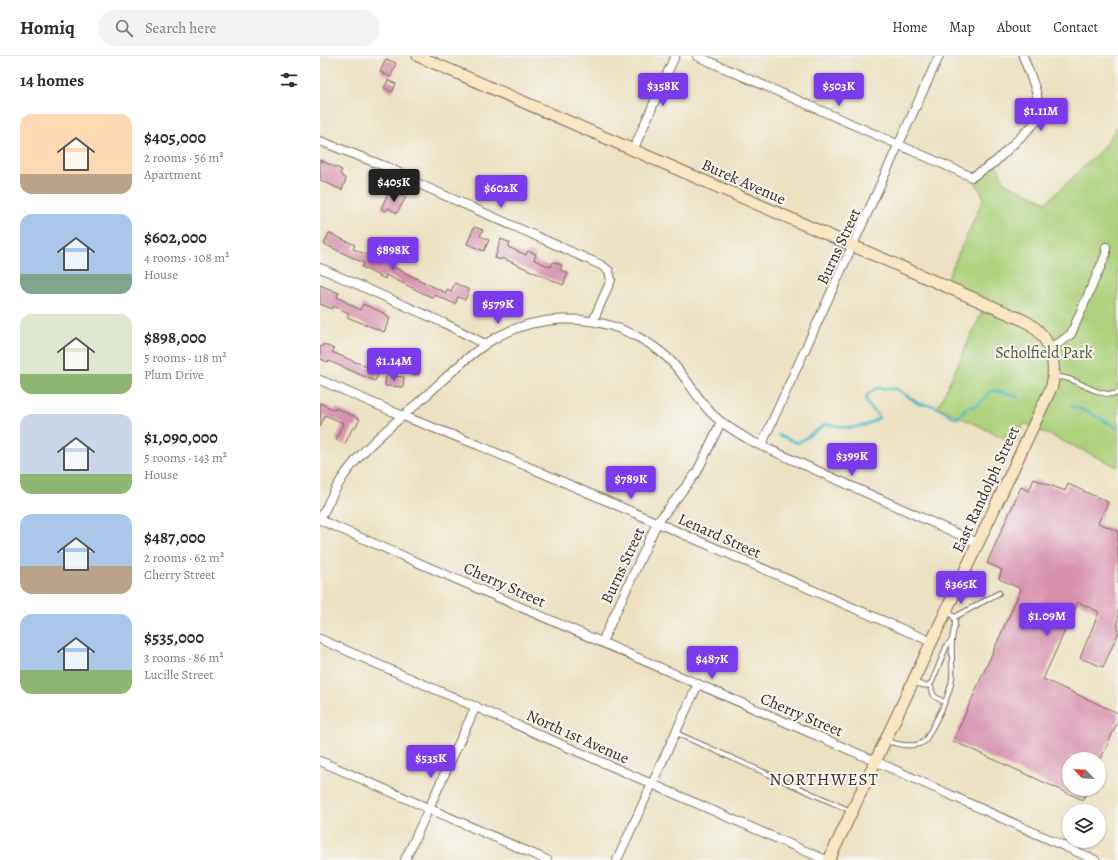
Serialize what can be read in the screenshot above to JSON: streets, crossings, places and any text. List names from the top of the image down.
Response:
{
  "streets": {
    "street": [
      "Burek Avenue",
      "Burns Street",
      "East Randolph Street",
      "Lenard Street",
      "Cherry Street",
      "North 1st Avenue"
    ]
  },
  "crossings": [
    ["Burek Avenue", "Burns Street"],
    ["Burek Avenue", "East Randolph Street"],
    ["Burns Street", "Lenard Street"],
    ["Burns Street", "Cherry Street"],
    ["East Randolph Street", "Lenard Street"],
    ["East Randolph Street", "Cherry Street"]
  ],
  "districts": ["NORTHWEST"],
  "parks": ["Scholfield Park"],
  "north": "top left",
  "page": {
    "header": "Homiq",
    "search": "Search here",
    "nav": [
      "Home",
      "Map",
      "About",
      "Contact"
    ],
    "heading": "14 homes",
    "price": [
      "$358K",
      "$503K",
      "$1.11M",
      "$405K",
      "$602K",
      "$898K",
      "$579K",
      "$1.14M",
      "$399K",
      "$789K",
      "$365K",
      "$1.09M",
      "$487K",
      "$535K"
    ],
    "list": [
      {
        "name": "$405,000",
        "note": "2 rooms · 56 m² · Apartment"
      },
      {
        "name": "$602,000",
        "note": "4 rooms · 108 m² · House"
      },
      {
        "name": "$898,000",
        "note": "5 rooms · 118 m² · Plum Drive"
      },
      {
        "name": "$1,090,000",
        "note": "5 rooms · 143 m² · House"
      },
      {
        "name": "$487,000",
        "note": "2 rooms · 62 m² · Cherry Street"
      },
      {
        "name": "$535,000",
        "note": "3 rooms · 86 m² · Lucille Street"
      }
    ]
  }
}
